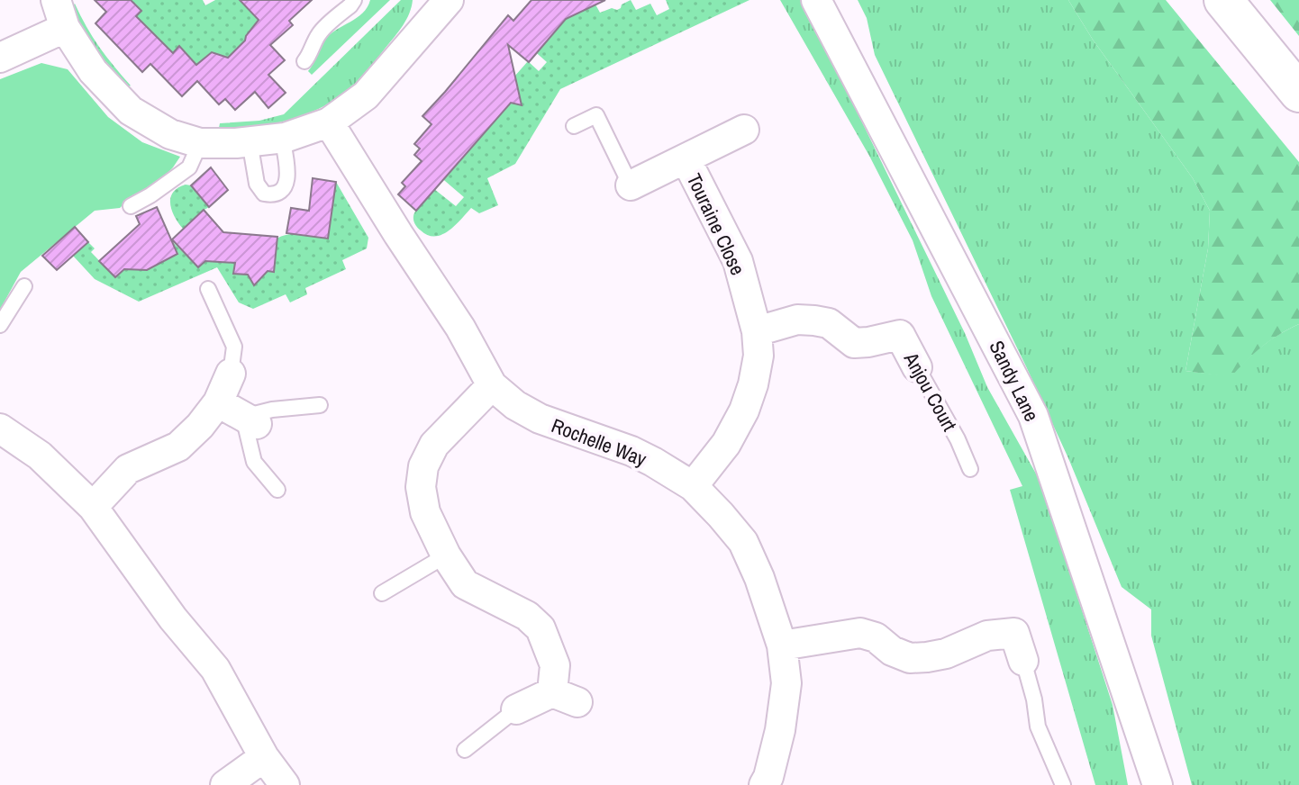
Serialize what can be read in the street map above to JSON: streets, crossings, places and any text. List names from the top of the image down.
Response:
{
  "streets": {
    "street": [
      "Touraine Close",
      "Sandy Lane",
      "Anjou Court",
      "Rochelle Way"
    ]
  },
  "crossings": [
    ["Touraine Close", "Anjou Court"],
    ["Touraine Close", "Rochelle Way"]
  ]
}
